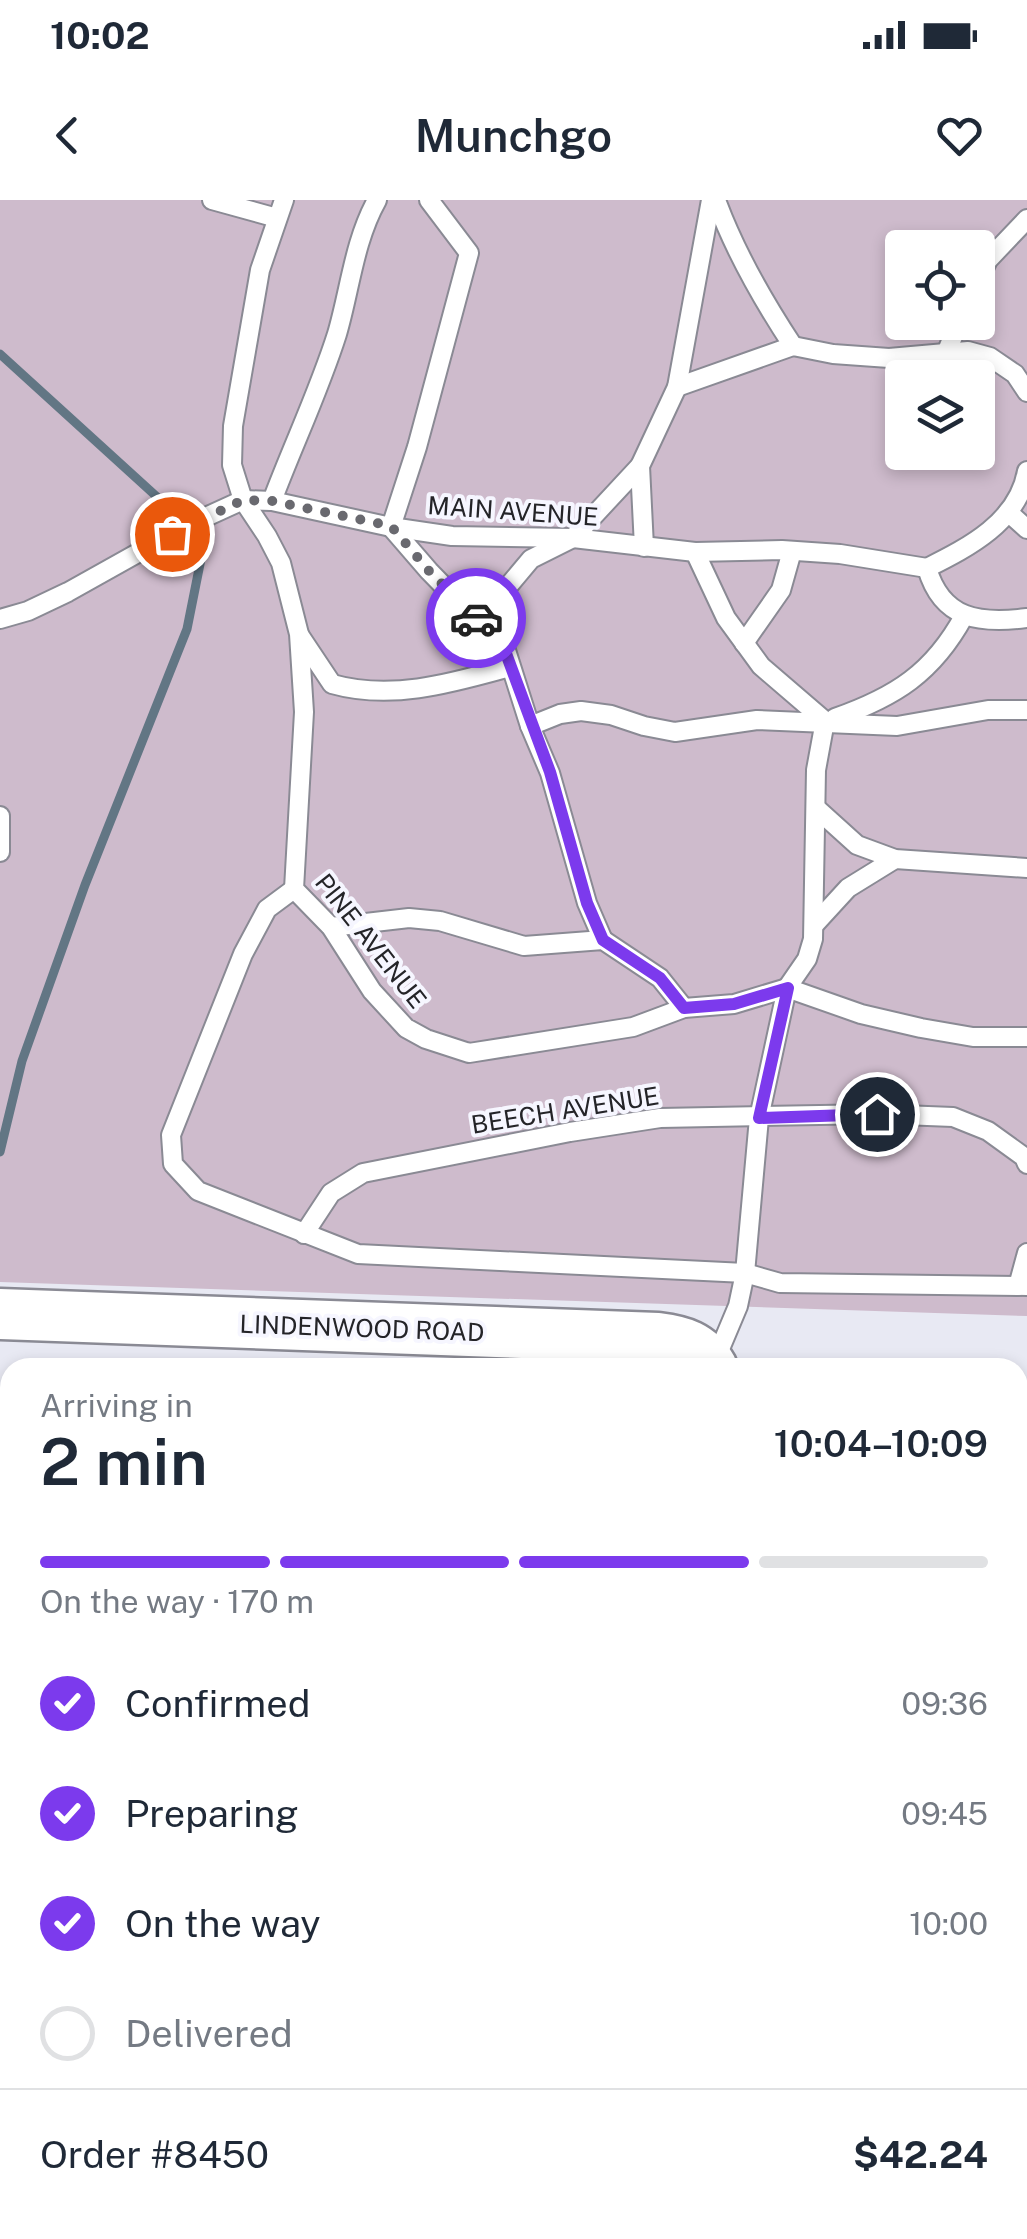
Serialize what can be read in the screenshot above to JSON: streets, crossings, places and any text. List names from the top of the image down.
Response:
{
  "streets": {
    "street": ["LINDENWOOD ROAD"],
    "lane": ["MAIN AVENUE", "PINE AVENUE", "BEECH AVENUE"]
  },
  "crossings": [
    ["MAIN AVENUE", "PINE AVENUE"]
  ],
  "page": {
    "status": "10:02",
    "header": "Munchgo",
    "heading": ["2 min", "Arriving in", "10:04–10:09"],
    "panel": ["Order #8450", "$42.24"],
    "bar": "On the way · 170 m",
    "list": [
      ["Confirmed", "09:36"],
      ["Preparing", "09:45"],
      ["On the way", "10:00"],
      "Delivered"
    ]
  }
}
